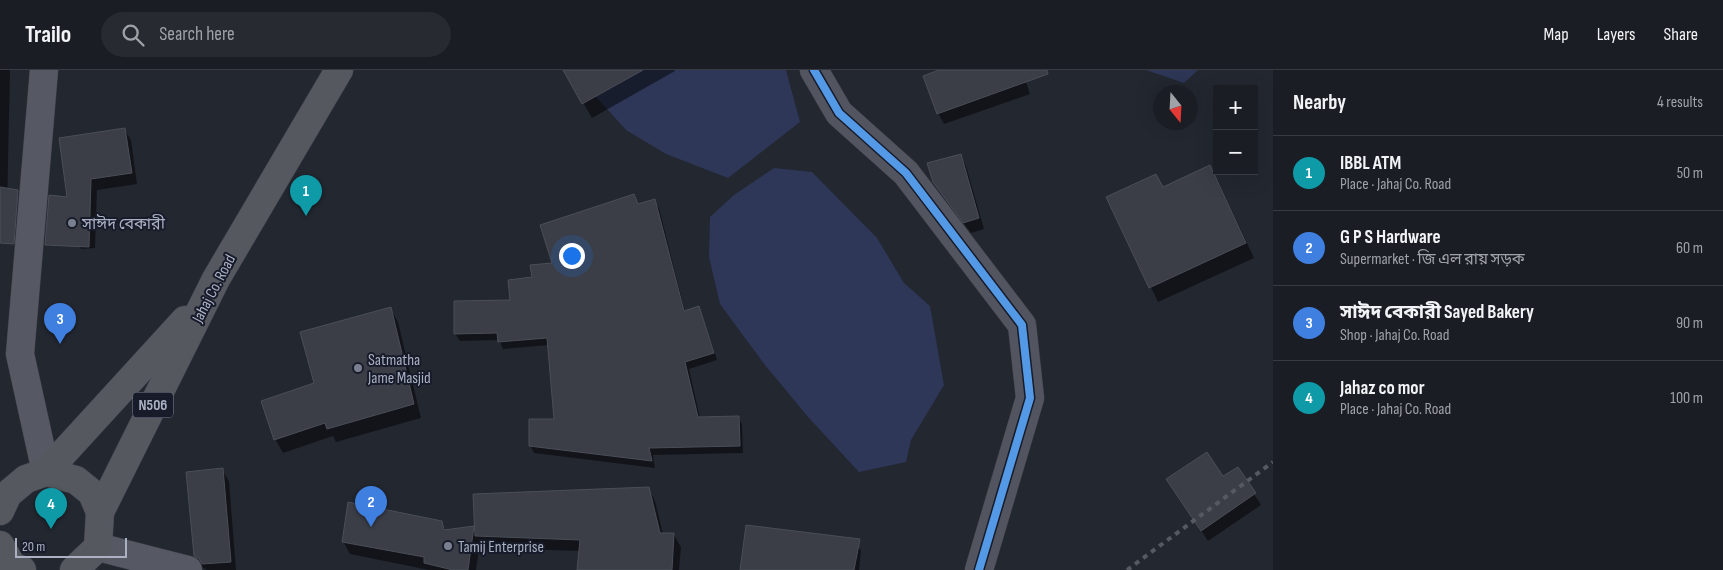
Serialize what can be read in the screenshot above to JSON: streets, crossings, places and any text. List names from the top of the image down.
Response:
{
  "streets": {
    "highway": ["Jahaj Co. Road", "N506"]
  },
  "crossings": [
    ["Jahaj Co. Road", "N506"]
  ],
  "places": ["সাঈদ বেকারী", "Satmatha Jame Masjid", "Tamij Enterprise"],
  "scale_bar": "20 m",
  "north": "bottom",
  "page": {
    "header": "Trailo",
    "search": "Search here",
    "nav": ["Map", "Layers", "Share"],
    "heading": ["Nearby", "4 results"],
    "map_buttons": ["+", "−"],
    "list": [
      {
        "mark": "1",
        "name": "IBBL ATM",
        "note": "Place · Jahaj Co. Road",
        "value": "50 m"
      },
      {
        "mark": "2",
        "name": "G P S Hardware",
        "note": "Supermarket · জি এল রায় সড়ক",
        "value": "60 m"
      },
      {
        "mark": "3",
        "name": "সাঈদ বেকারী Sayed Bakery",
        "note": "Shop · Jahaj Co. Road",
        "value": "90 m"
      },
      {
        "mark": "4",
        "name": "Jahaz co mor",
        "note": "Place · Jahaj Co. Road",
        "value": "100 m"
      }
    ],
    "pins": [
      "1",
      "3",
      "2",
      "4"
    ],
    "scale": "20 m"
  }
}
